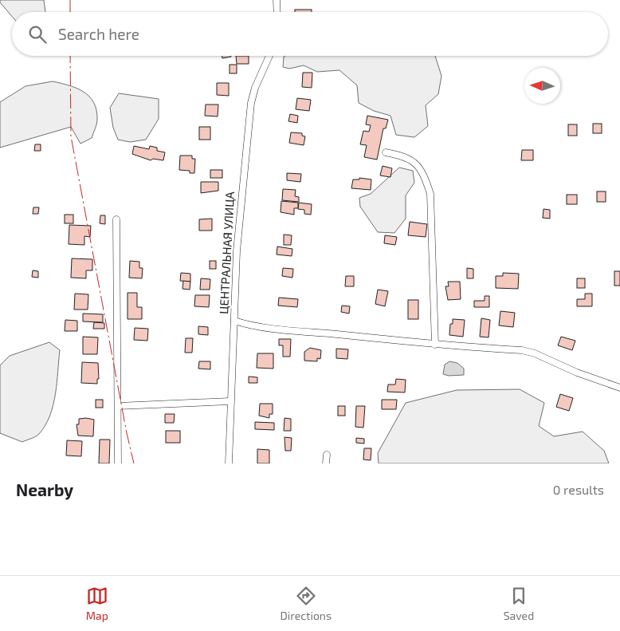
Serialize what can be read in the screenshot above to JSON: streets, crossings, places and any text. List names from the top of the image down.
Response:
{
  "streets": {
    "street": ["ЦЕНТРАЛЬНАЯ УЛИЦА"]
  },
  "north": "left",
  "page": {
    "search": "Search here",
    "heading": ["Nearby", "0 results"],
    "nav": ["Map", "Directions", "Saved"]
  }
}
